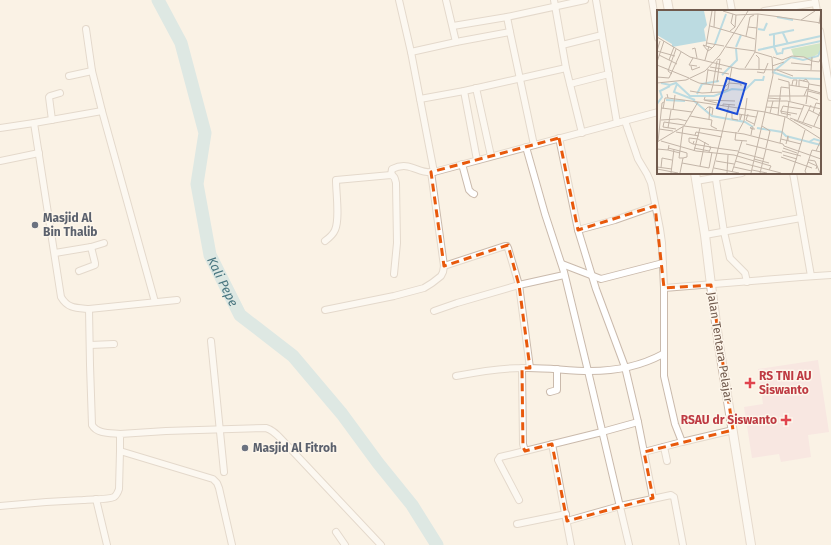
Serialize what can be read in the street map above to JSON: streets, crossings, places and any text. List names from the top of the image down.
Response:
{
  "streets": {
    "main road": ["Jalan Tentara Pelajar"]
  },
  "water": ["Kali Pepe"],
  "places": {
    "other": ["Masjid Al Bin Thalib", "Masjid Al Fitroh"],
    "health": ["RS TNI AU Siswanto", "RSAU dr Siswanto"]
  }
}
